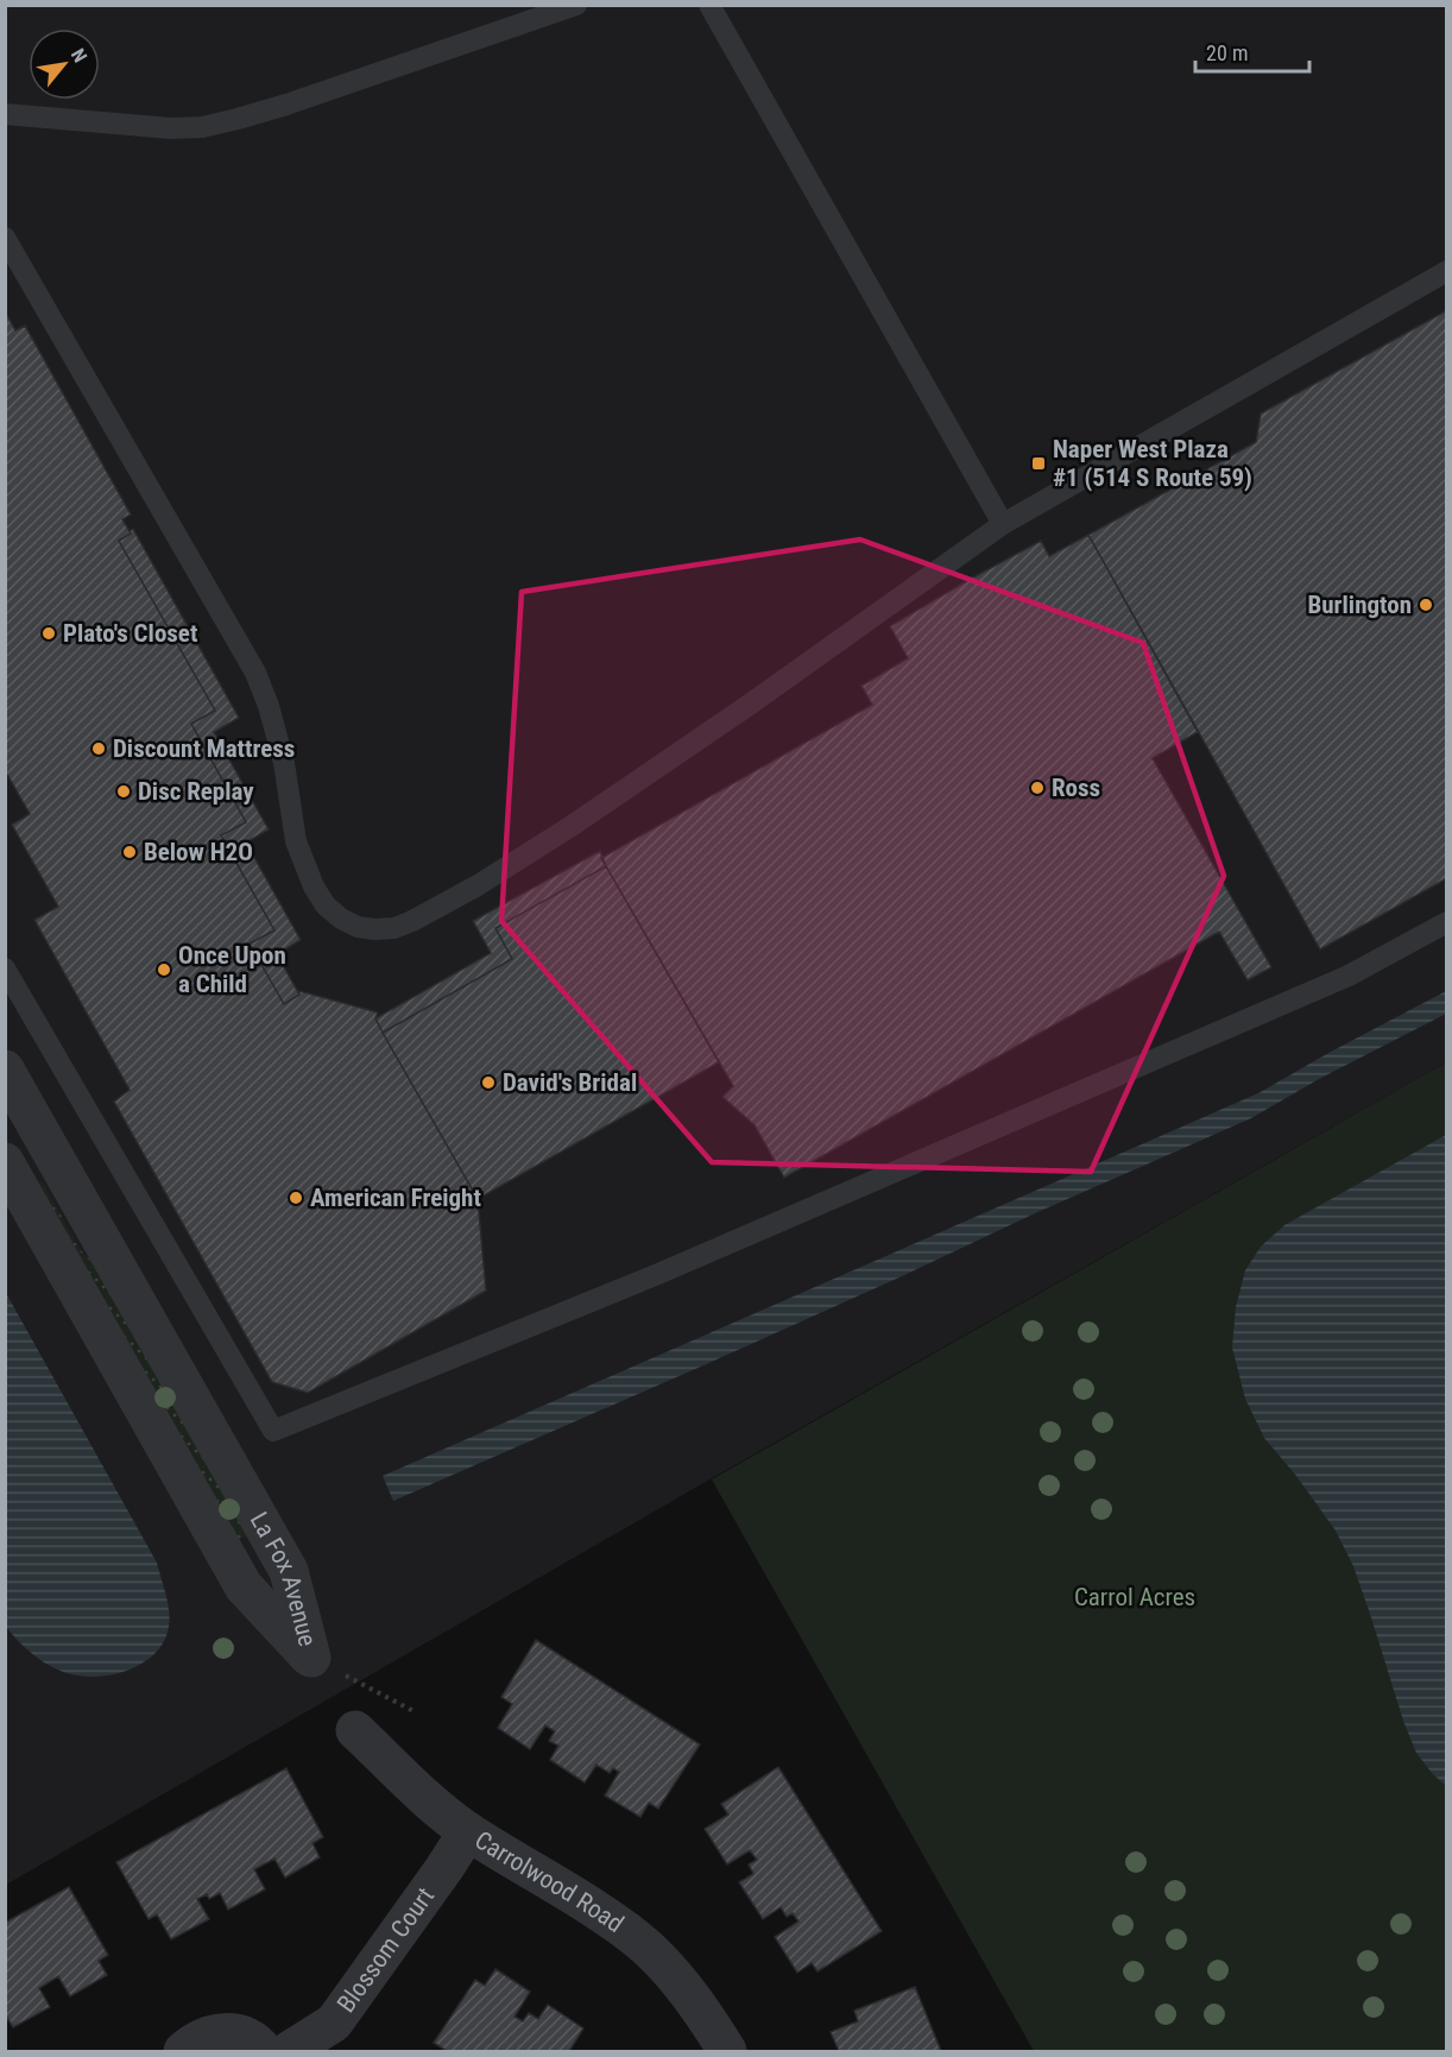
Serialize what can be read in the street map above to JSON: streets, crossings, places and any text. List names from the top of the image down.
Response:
{
  "streets": {
    "street": ["La Fox Avenue", "Carrolwood Road", "Blossom Court"]
  },
  "crossings": [
    ["Carrolwood Road", "Blossom Court"]
  ],
  "parks": ["Carrol Acres"],
  "places": {
    "transit": ["Naper West Plaza #1 (514 S Route 59)"],
    "other": [
      "Burlington",
      "Plato's Closet",
      "Discount Mattress",
      "Ross",
      "Disc Replay",
      "Below H2O",
      "Once Upon a Child",
      "David's Bridal",
      "American Freight"
    ]
  },
  "scale_bar": "20 m",
  "north": "top right"
}
